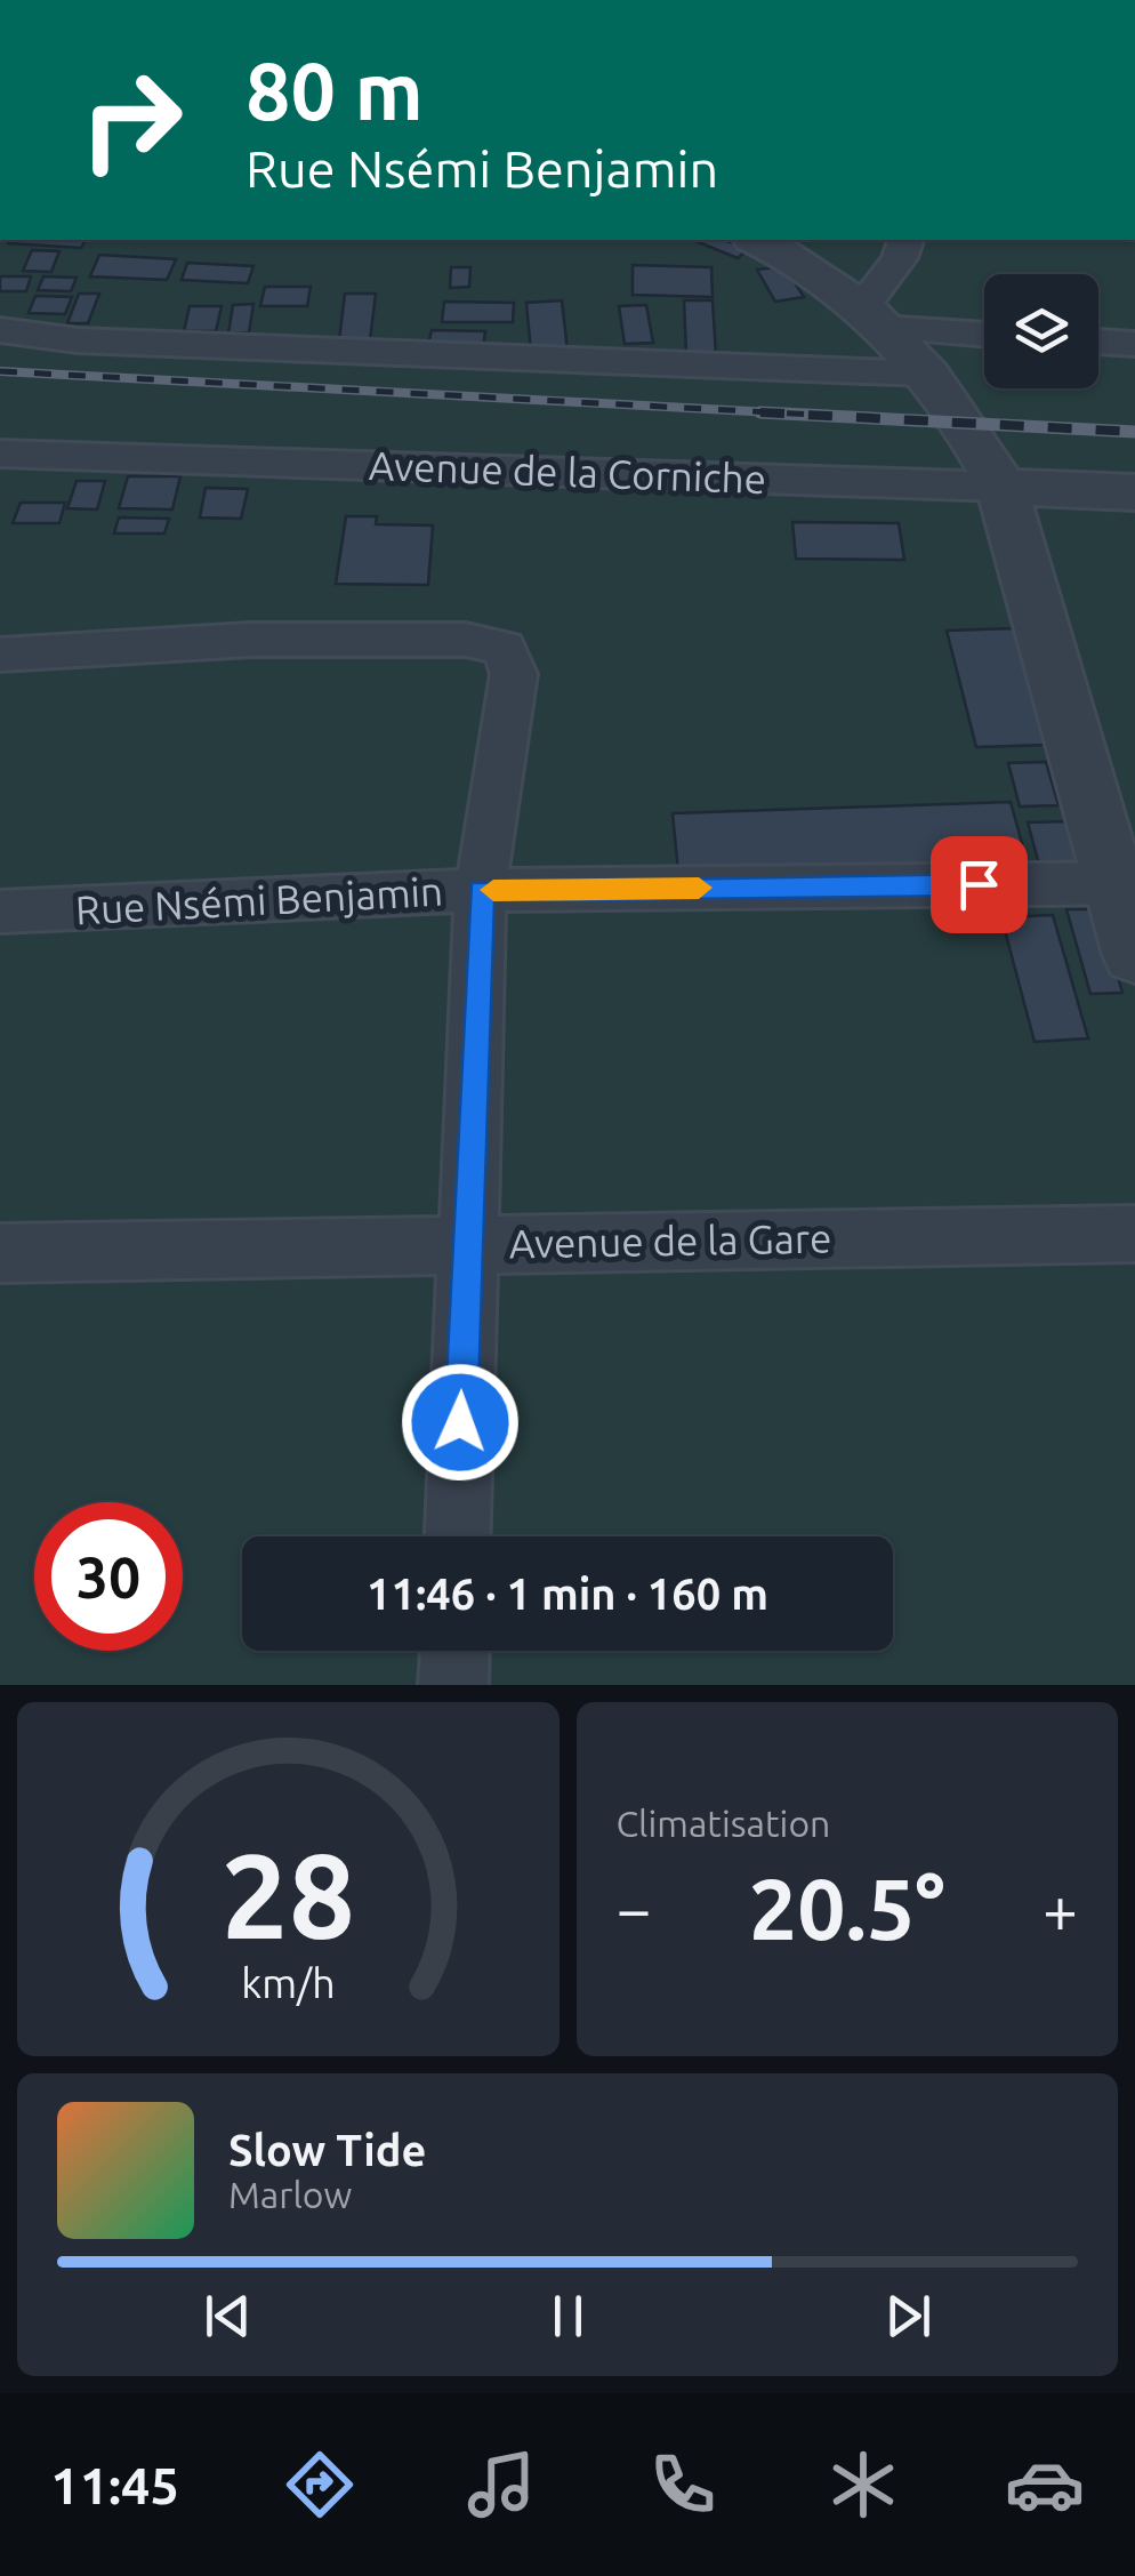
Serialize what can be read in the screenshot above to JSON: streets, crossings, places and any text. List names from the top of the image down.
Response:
{
  "streets": {
    "street": ["Avenue de la Corniche", "Rue Nsémi Benjamin", "Avenue de la Gare"]
  },
  "page": {
    "turn": ["80 m", "Rue Nsémi Benjamin"],
    "limit": "30",
    "trip": "11:46 · 1 min · 160 m",
    "tile": "Climatisation",
    "heat": ["−", "20.5°", "+"],
    "song": ["Slow Tide", "Marlow"],
    "tabs": "11:45",
    "gauge": ["28", "km/h"]
  }
}
